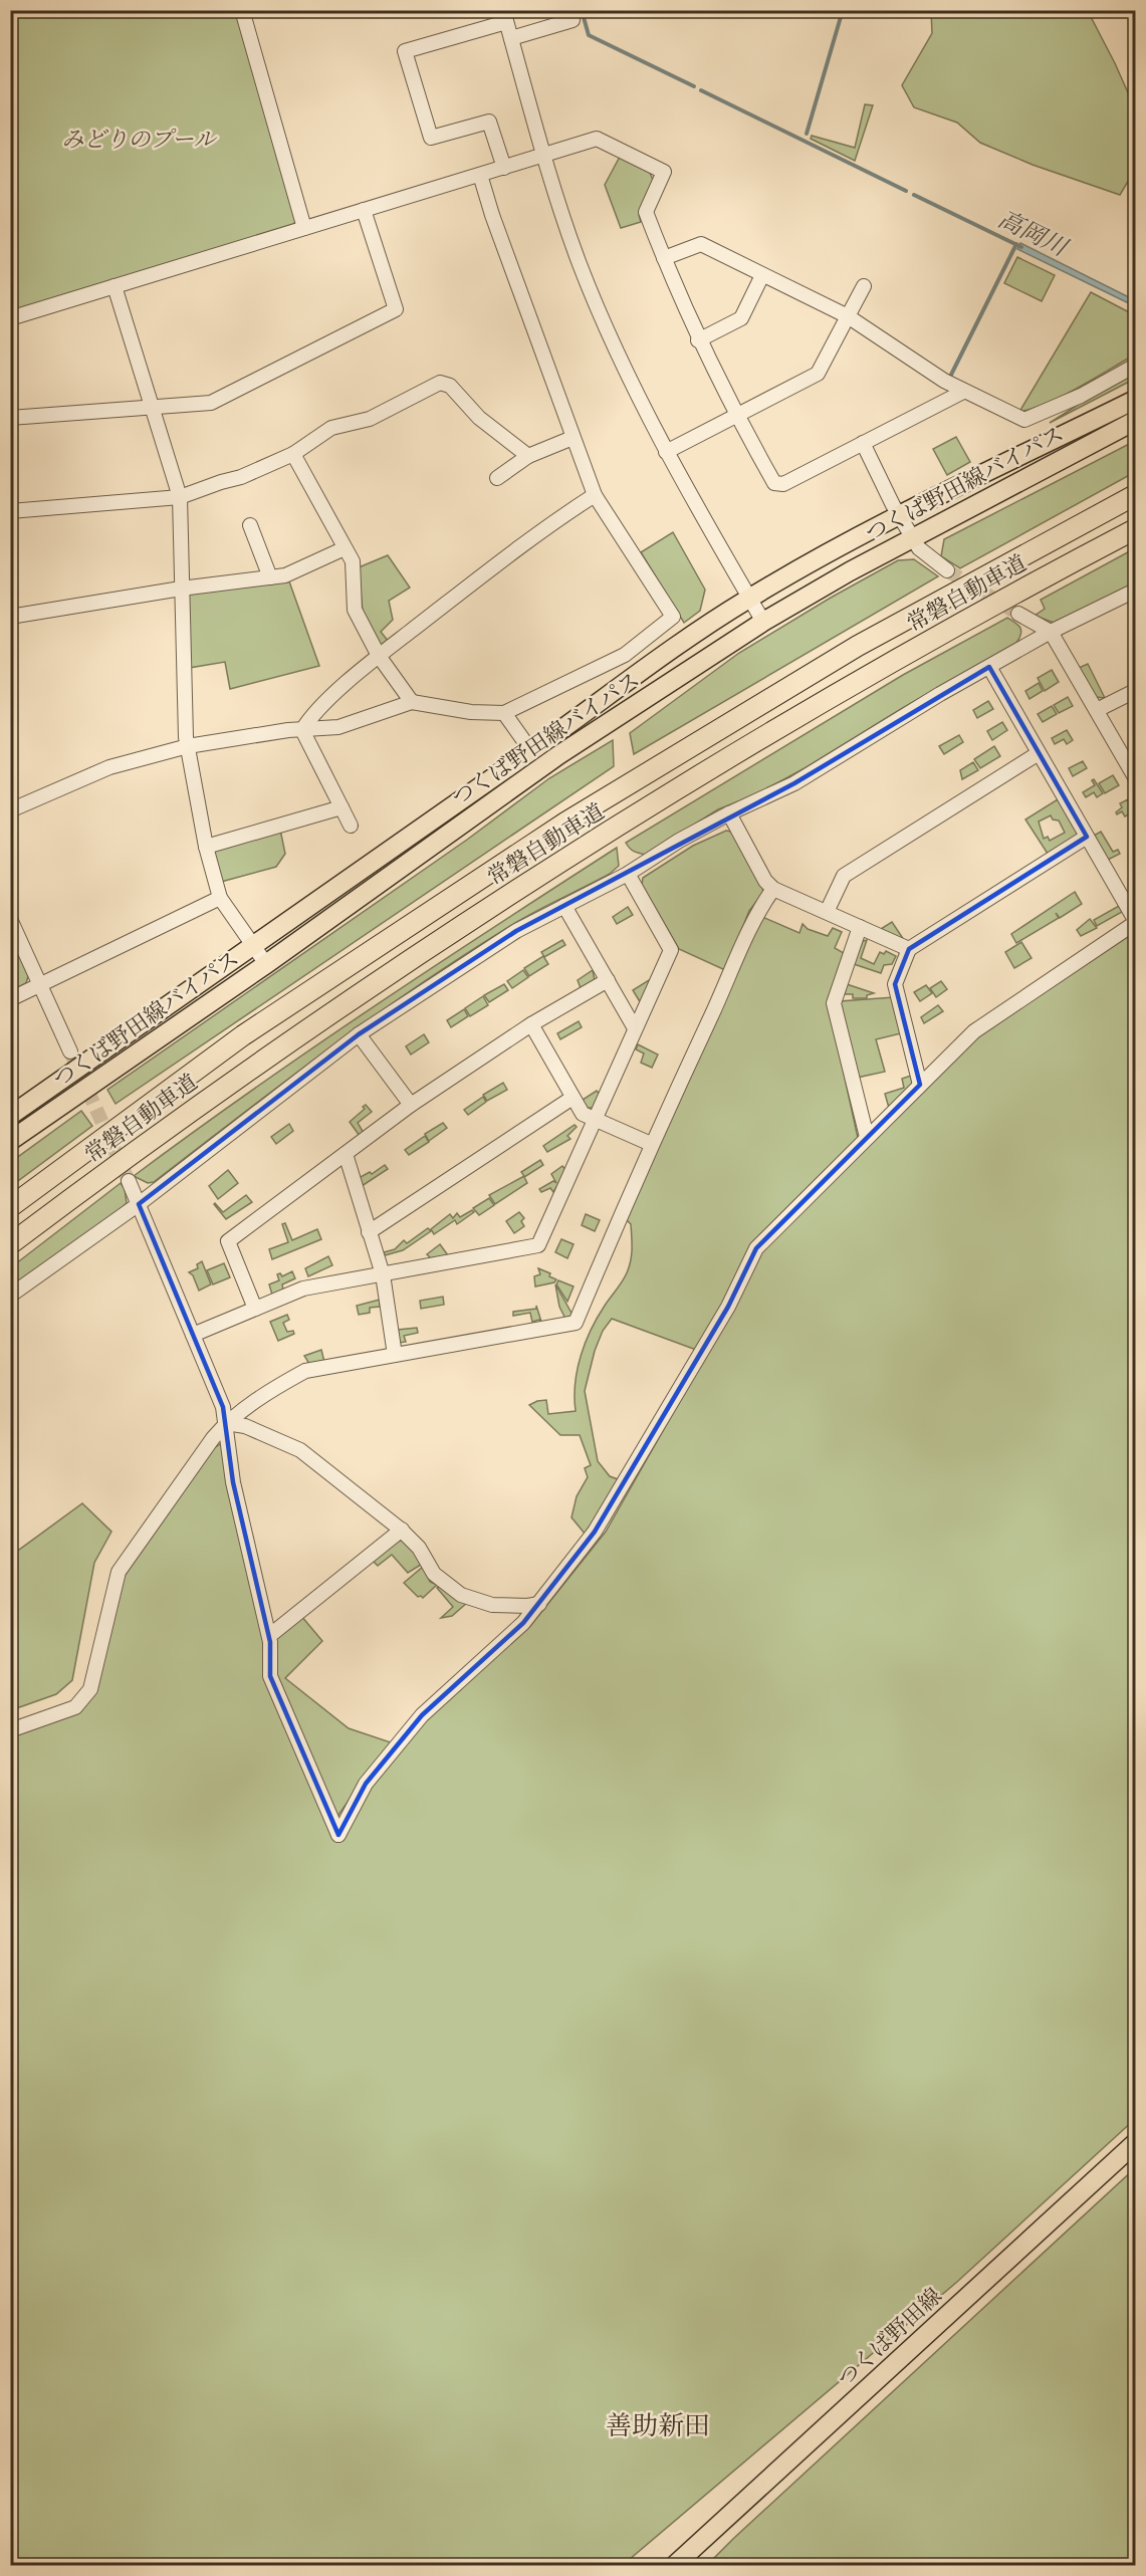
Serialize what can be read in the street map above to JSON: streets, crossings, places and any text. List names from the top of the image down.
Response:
{
  "streets": {
    "highway": ["常磐自動車道"],
    "main road": ["つくば野田線バイパス", "つくば野田線"]
  },
  "districts": ["善助新田"],
  "water": ["高岡川"],
  "parks": ["みどりのプール"]
}
